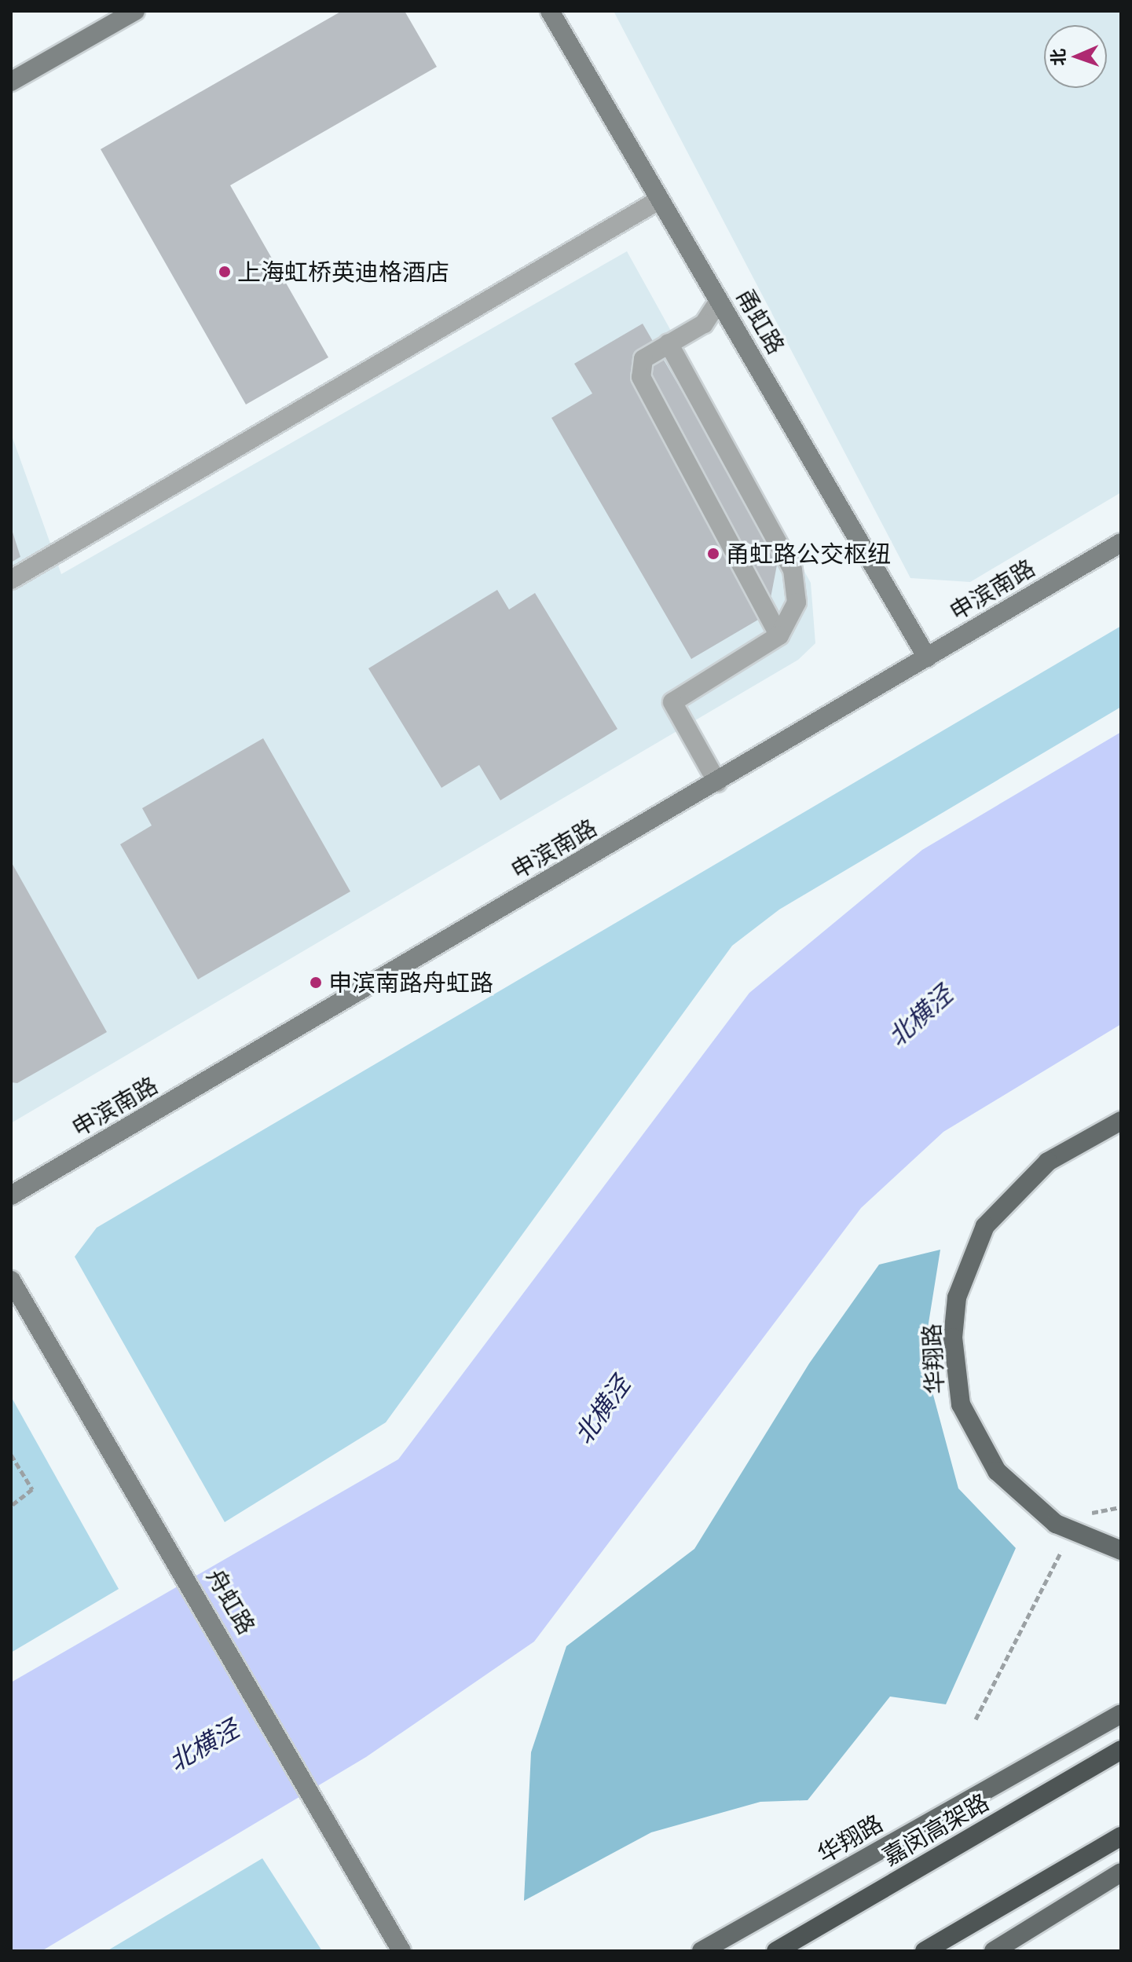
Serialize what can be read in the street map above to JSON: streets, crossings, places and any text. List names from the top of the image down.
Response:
{
  "streets": {
    "highway": ["嘉闵高架路"],
    "main road": ["华翔路"],
    "street": ["甬虹路", "申滨南路", "舟虹路"]
  },
  "crossings": [
    ["甬虹路", "申滨南路"]
  ],
  "water": ["北横泾"],
  "places": ["上海虹桥英迪格酒店", "甬虹路公交枢纽", "申滨南路舟虹路"],
  "north": "left"
}
